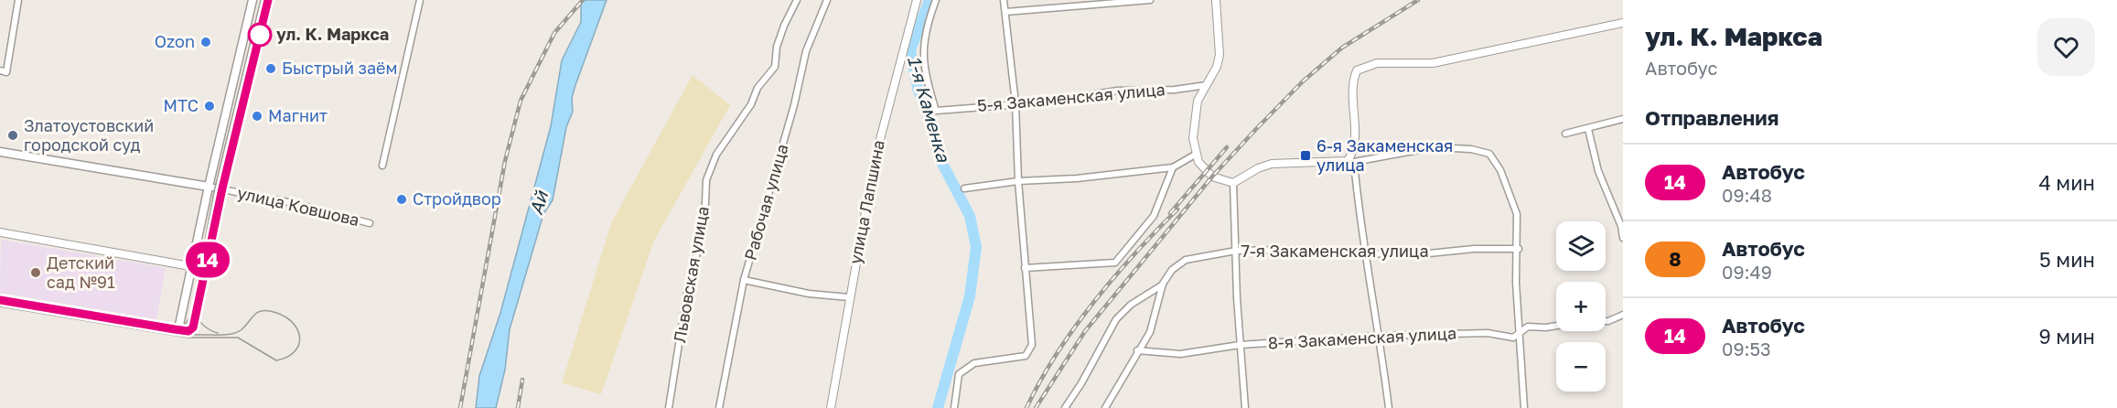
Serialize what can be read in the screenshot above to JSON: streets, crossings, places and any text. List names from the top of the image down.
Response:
{
  "streets": {
    "main road": ["улица Ковшова"],
    "street": [
      "5-я Закаменская улица",
      "Рабочая улица",
      "улица Лапшина",
      "7-я Закаменская улица",
      "Львовская улица",
      "8-я Закаменская улица"
    ]
  },
  "water": ["1-я Каменка", "Ай"],
  "places": {
    "other": [
      "ул. К. Маркса",
      "Ozon",
      "Быстрый заём",
      "МТС",
      "Магнит",
      "Златоустовский городской суд",
      "Стройдвор",
      "Детский сад №91"
    ],
    "transit": ["6-я Закаменская улица"]
  },
  "lines": ["bus line 14"],
  "page": {
    "on_map": "14",
    "heading": [
      ["ул. К. Маркса", "Автобус"],
      "Отправления"
    ],
    "list": [
      {
        "mark": "14",
        "name": "Автобус",
        "note": "09:48",
        "value": "4 мин"
      },
      {
        "mark": "8",
        "name": "Автобус",
        "note": "09:49",
        "value": "5 мин"
      },
      {
        "mark": "14",
        "name": "Автобус",
        "note": "09:53",
        "value": "9 мин"
      }
    ],
    "map_buttons": ["+", "−"]
  }
}
